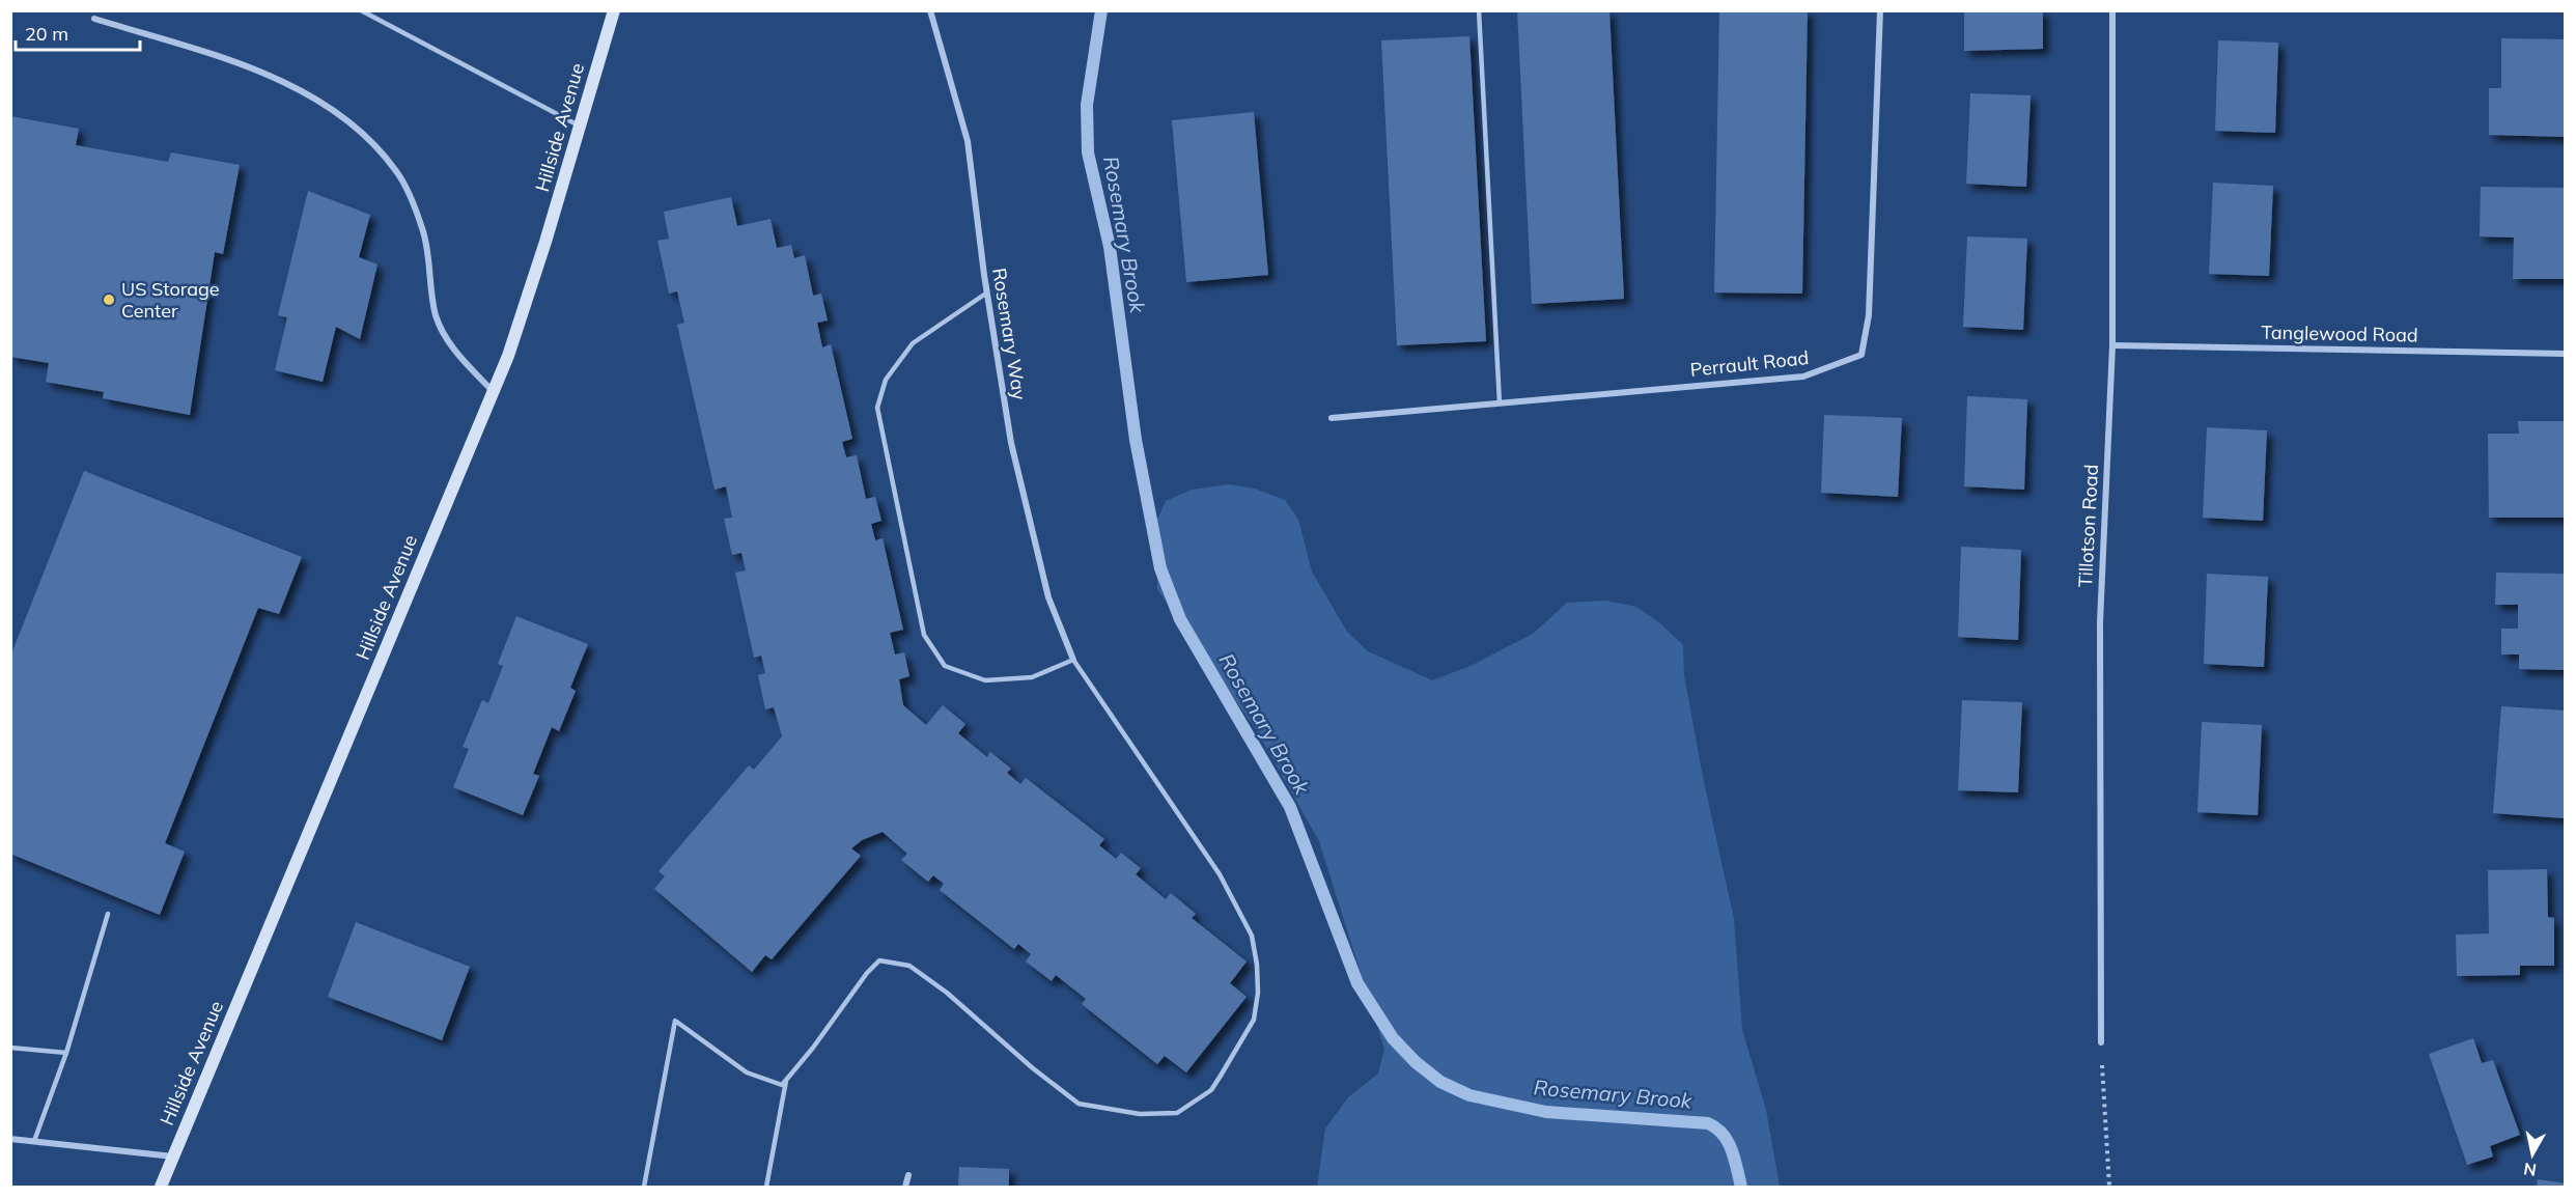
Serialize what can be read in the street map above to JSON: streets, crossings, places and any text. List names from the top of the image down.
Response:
{
  "streets": {
    "street": [
      "Hillside Avenue",
      "Rosemary Way",
      "Tanglewood Road",
      "Perrault Road",
      "Tillotson Road"
    ]
  },
  "crossings": [
    ["Tanglewood Road", "Tillotson Road"]
  ],
  "water": ["Rosemary Brook"],
  "places": ["US Storage Center"],
  "scale_bar": "20 m",
  "north": "bottom"
}
